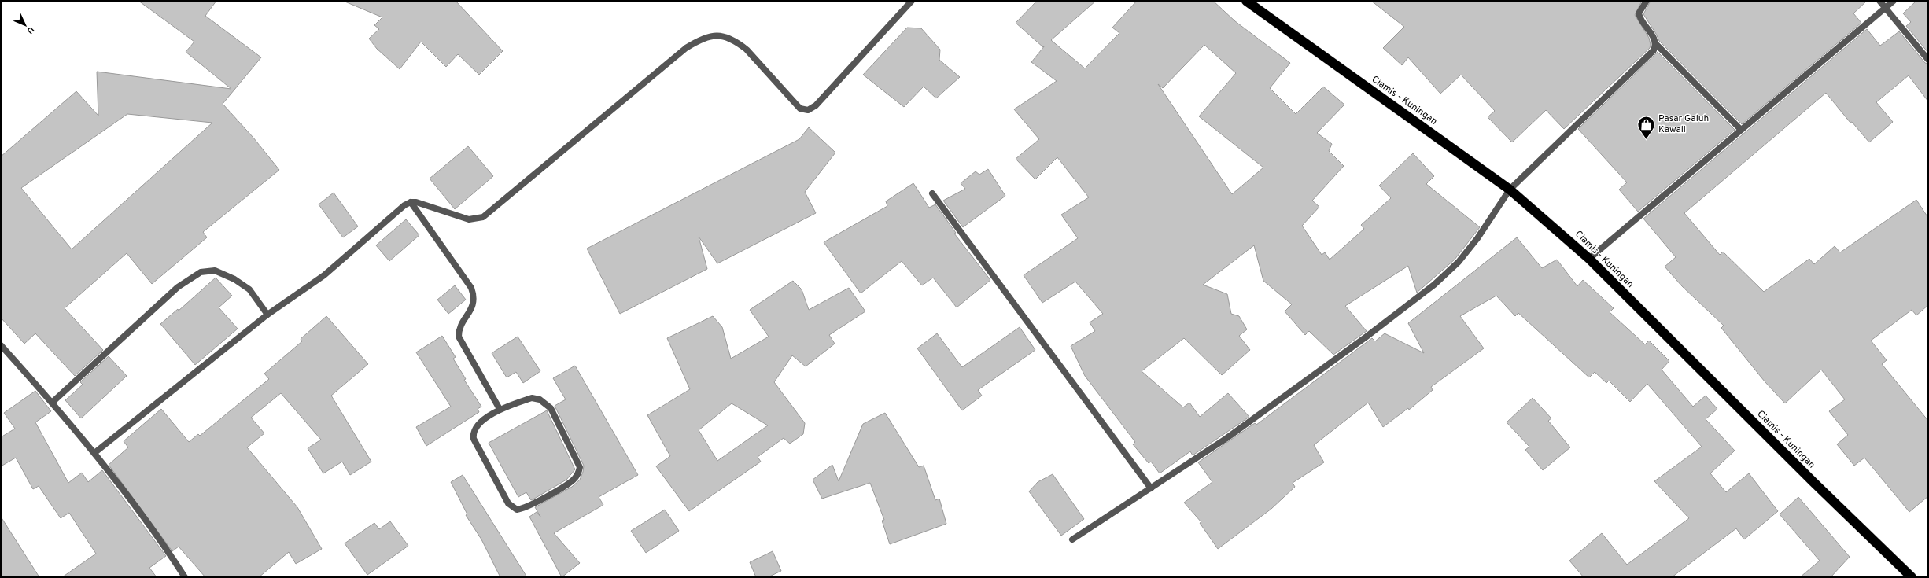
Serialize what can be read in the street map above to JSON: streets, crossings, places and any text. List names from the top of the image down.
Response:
{
  "streets": {
    "highway": ["Ciamis - Kuningan"]
  },
  "places": {
    "shop": ["Pasar Galuh Kawali"]
  },
  "north": "bottom right"
}
